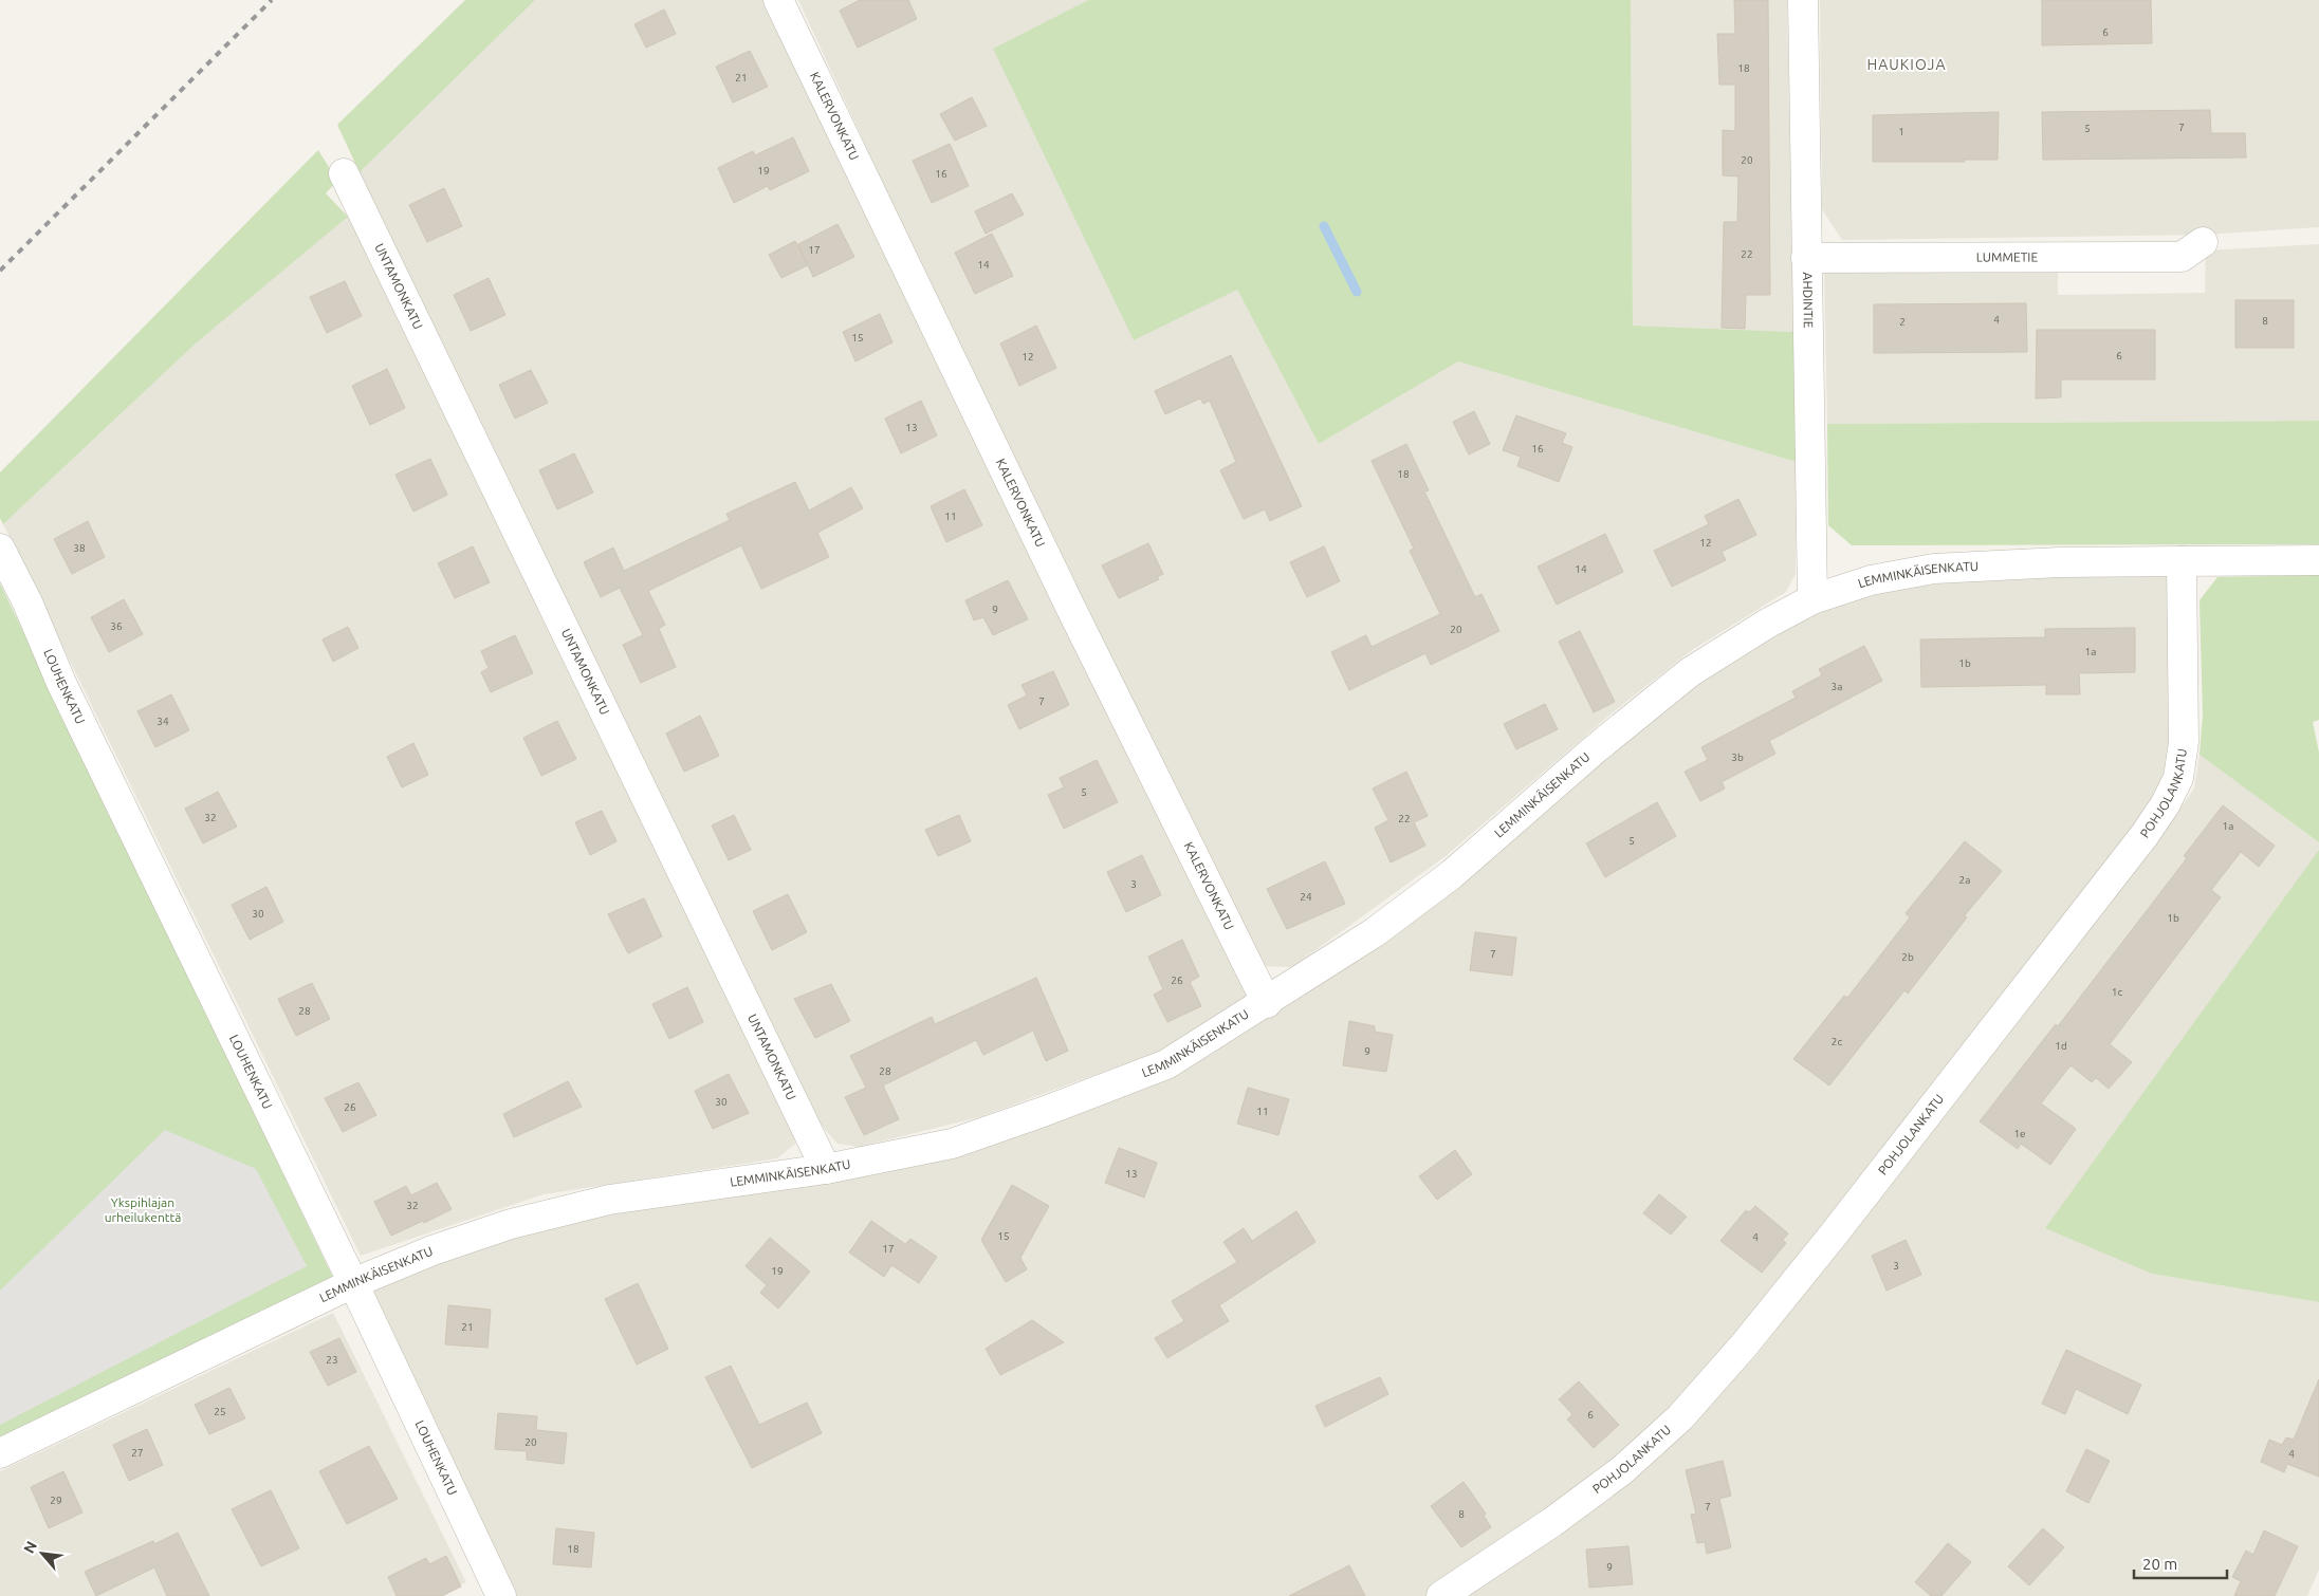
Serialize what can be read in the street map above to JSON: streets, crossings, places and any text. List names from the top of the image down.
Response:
{
  "streets": {
    "street": [
      "KALERVONKATU",
      "LUMMETIE",
      "UNTAMONKATU",
      "AHDINTIE",
      "LEMMINKÄISENKATU",
      "LOUHENKATU",
      "POHJOLANKATU"
    ]
  },
  "crossings": [
    ["KALERVONKATU", "LEMMINKÄISENKATU"],
    ["LUMMETIE", "AHDINTIE"],
    ["UNTAMONKATU", "LEMMINKÄISENKATU"],
    ["AHDINTIE", "LEMMINKÄISENKATU"],
    ["LEMMINKÄISENKATU", "LOUHENKATU"],
    ["LEMMINKÄISENKATU", "POHJOLANKATU"]
  ],
  "districts": ["HAUKIOJA"],
  "parks": ["Ykspihlajan urheilukenttä"],
  "house_numbers": [
    "6",
    "18",
    "21",
    "7",
    "5",
    "1",
    "20",
    "19",
    "16",
    "17",
    "22",
    "14",
    "4",
    "8",
    "2",
    "15",
    "6",
    "12",
    "13",
    "16",
    "18",
    "11",
    "12",
    "38",
    "14",
    "9",
    "36",
    "20",
    "1a",
    "1b",
    "3a",
    "7",
    "34",
    "3b",
    "5",
    "32",
    "22",
    "1a",
    "5",
    "2a",
    "3",
    "24",
    "30",
    "1b",
    "7",
    "2b",
    "26",
    "1c",
    "28",
    "2c",
    "1d",
    "9",
    "28",
    "30",
    "26",
    "11",
    "1e",
    "13",
    "32",
    "15",
    "4",
    "17",
    "3",
    "19",
    "21",
    "23",
    "25",
    "6",
    "20",
    "27",
    "4",
    "29",
    "7",
    "8",
    "18",
    "9"
  ],
  "scale_bar": "20 m",
  "north": "top left"
}
